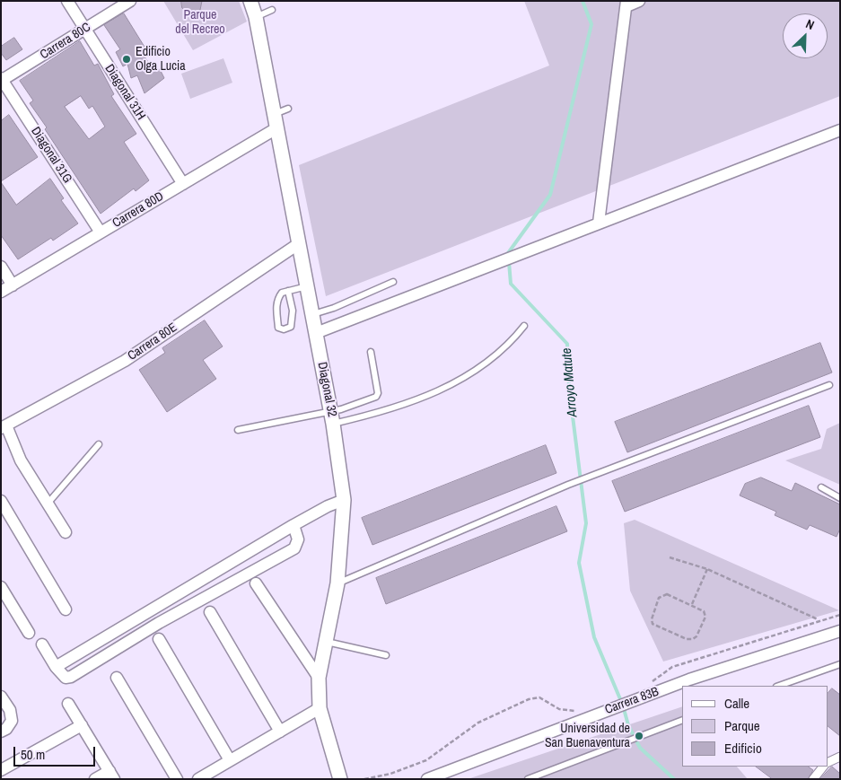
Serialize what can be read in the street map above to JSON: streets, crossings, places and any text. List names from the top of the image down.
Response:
{
  "streets": {
    "street": [
      "Carrera 80C",
      "Diagonal 31H",
      "Diagonal 31G",
      "Carrera 80D",
      "Carrera 80E",
      "Diagonal 32",
      "Carrera 83B"
    ]
  },
  "crossings": [
    ["Carrera 80C", "Diagonal 31H"],
    ["Carrera 80C", "Diagonal 31G"],
    ["Diagonal 31H", "Carrera 80D"],
    ["Diagonal 31G", "Carrera 80D"],
    ["Carrera 80D", "Diagonal 32"],
    ["Carrera 80E", "Diagonal 32"]
  ],
  "water": ["Arroyo Matute"],
  "parks": ["Parque del Recreo"],
  "places": ["Edificio Olga Lucia", "Universidad de San Buenaventura"],
  "legend": ["Calle", "Parque", "Edificio"],
  "scale_bar": "50 m",
  "north": "top right"
}
